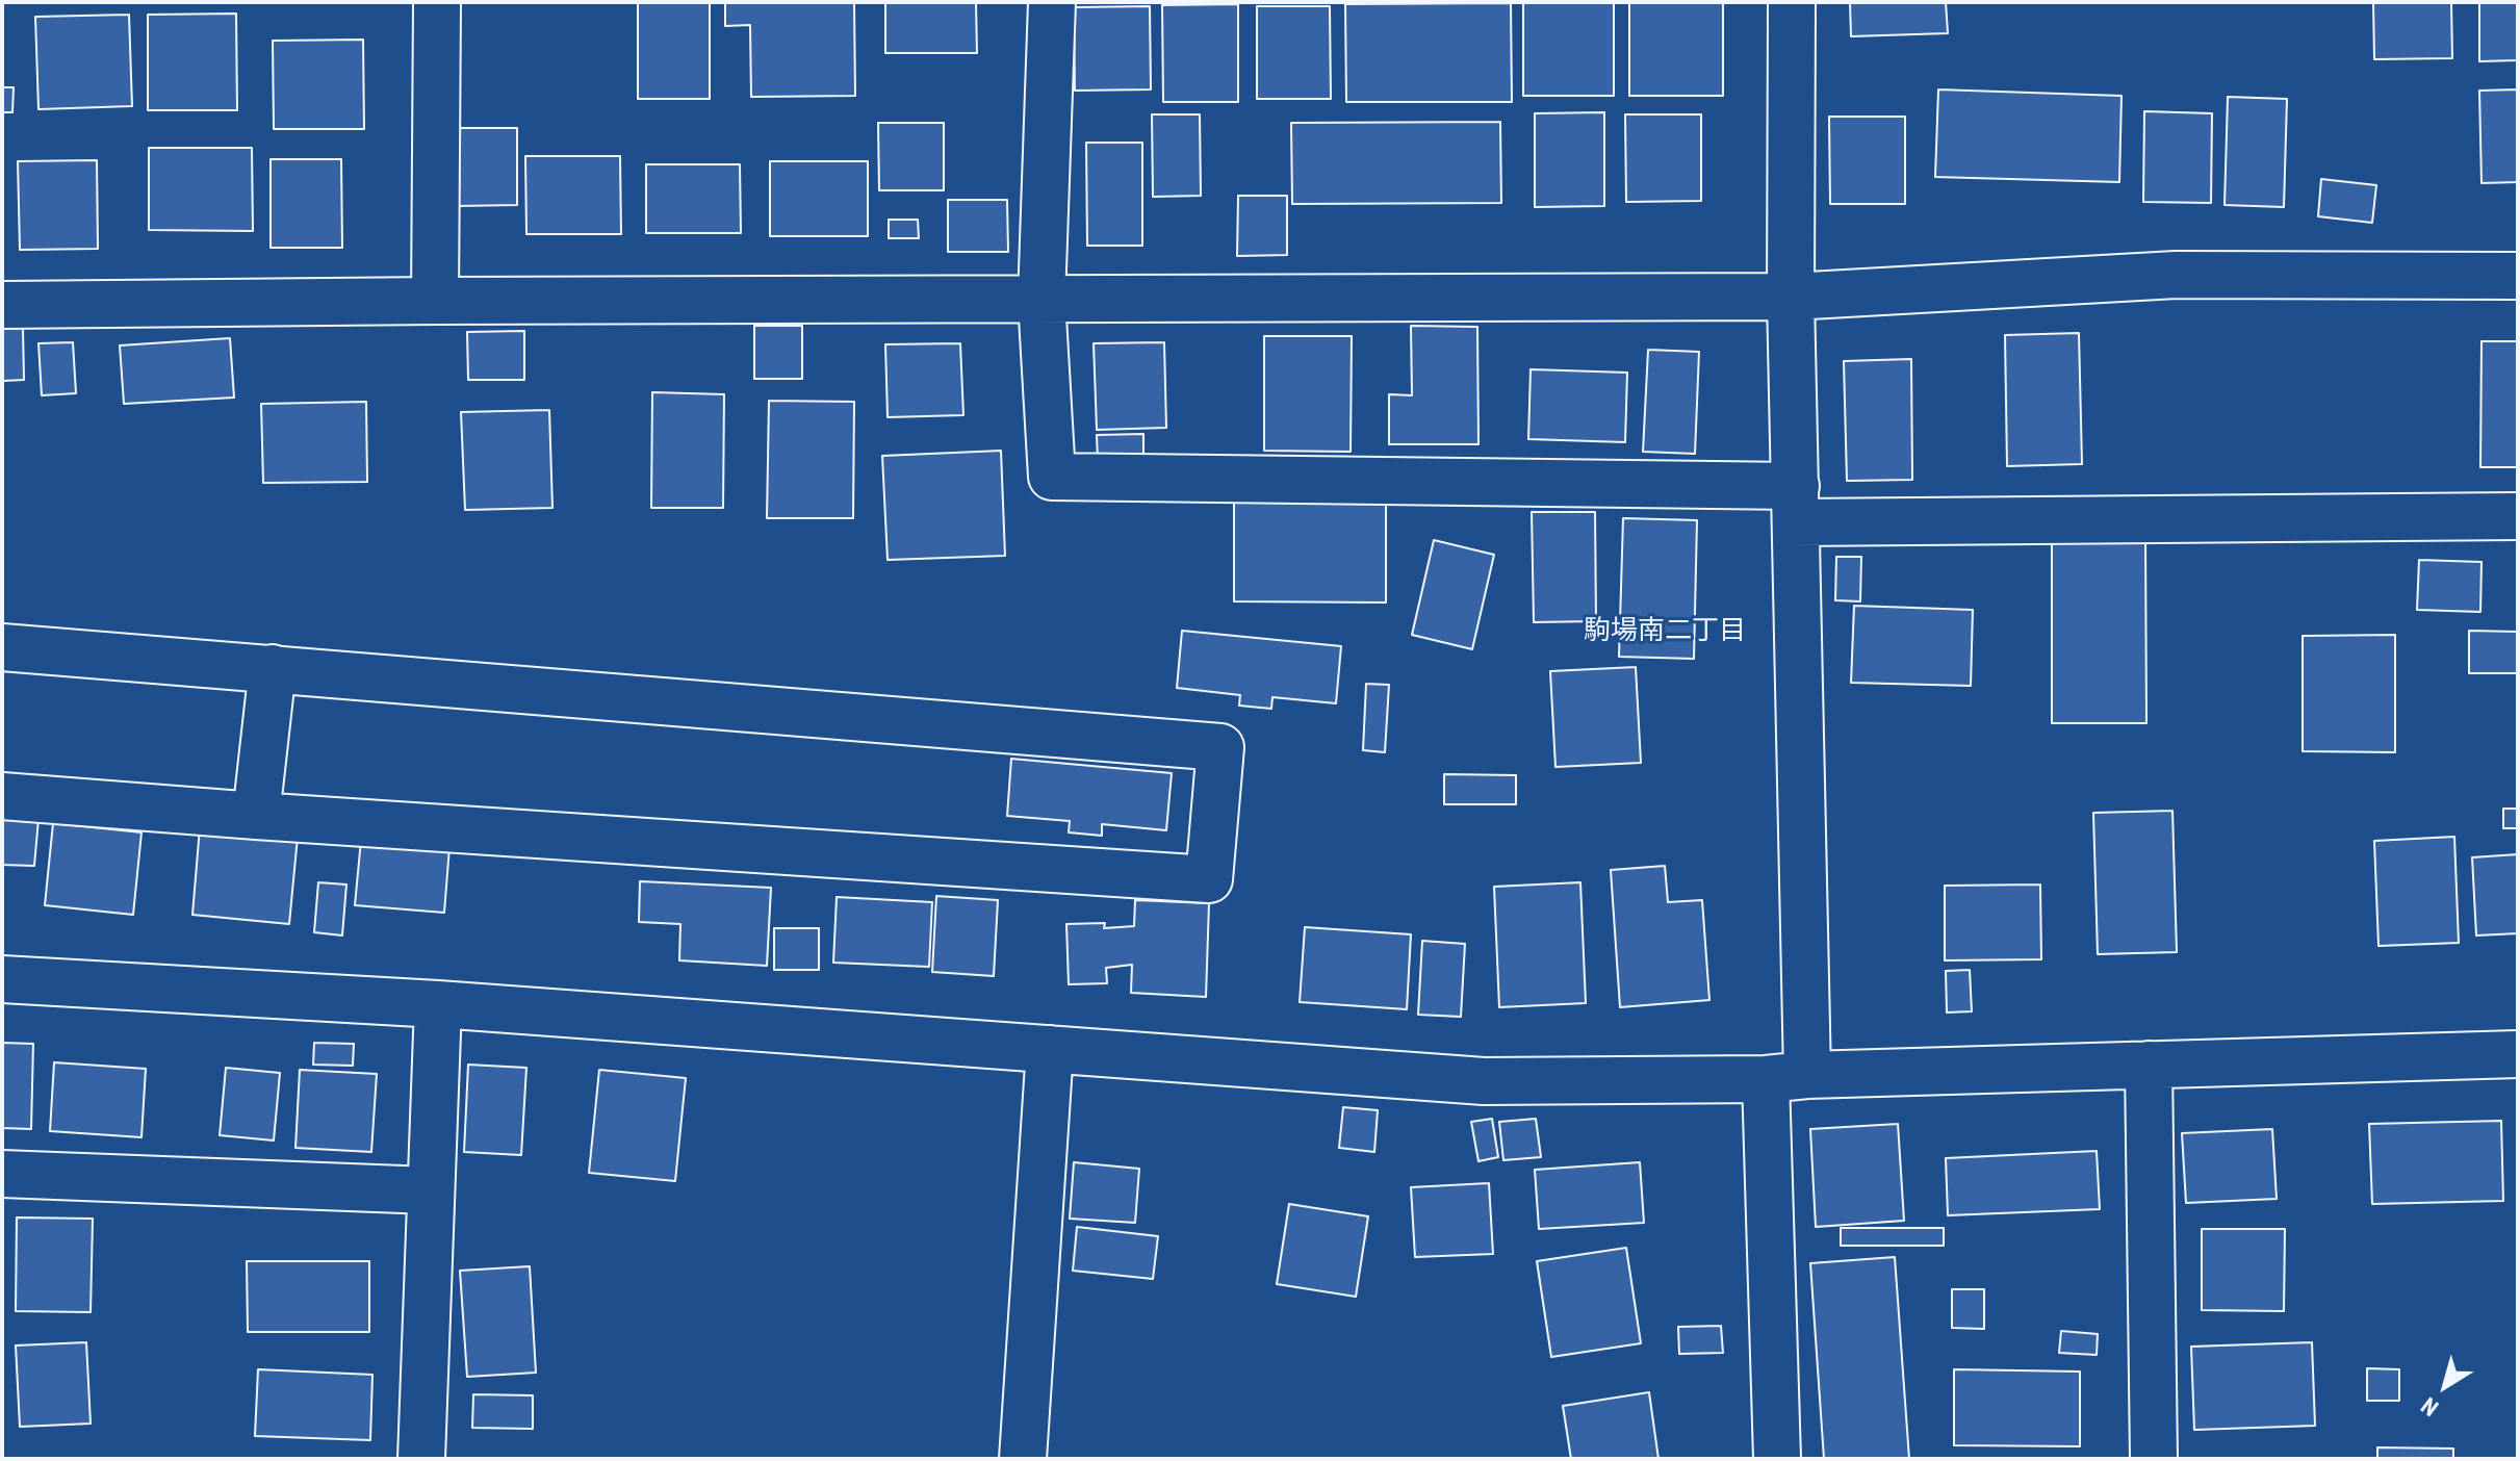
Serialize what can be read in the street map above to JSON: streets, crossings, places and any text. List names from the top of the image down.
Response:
{
  "districts": ["駒場南二丁目"],
  "north": "bottom left"
}
